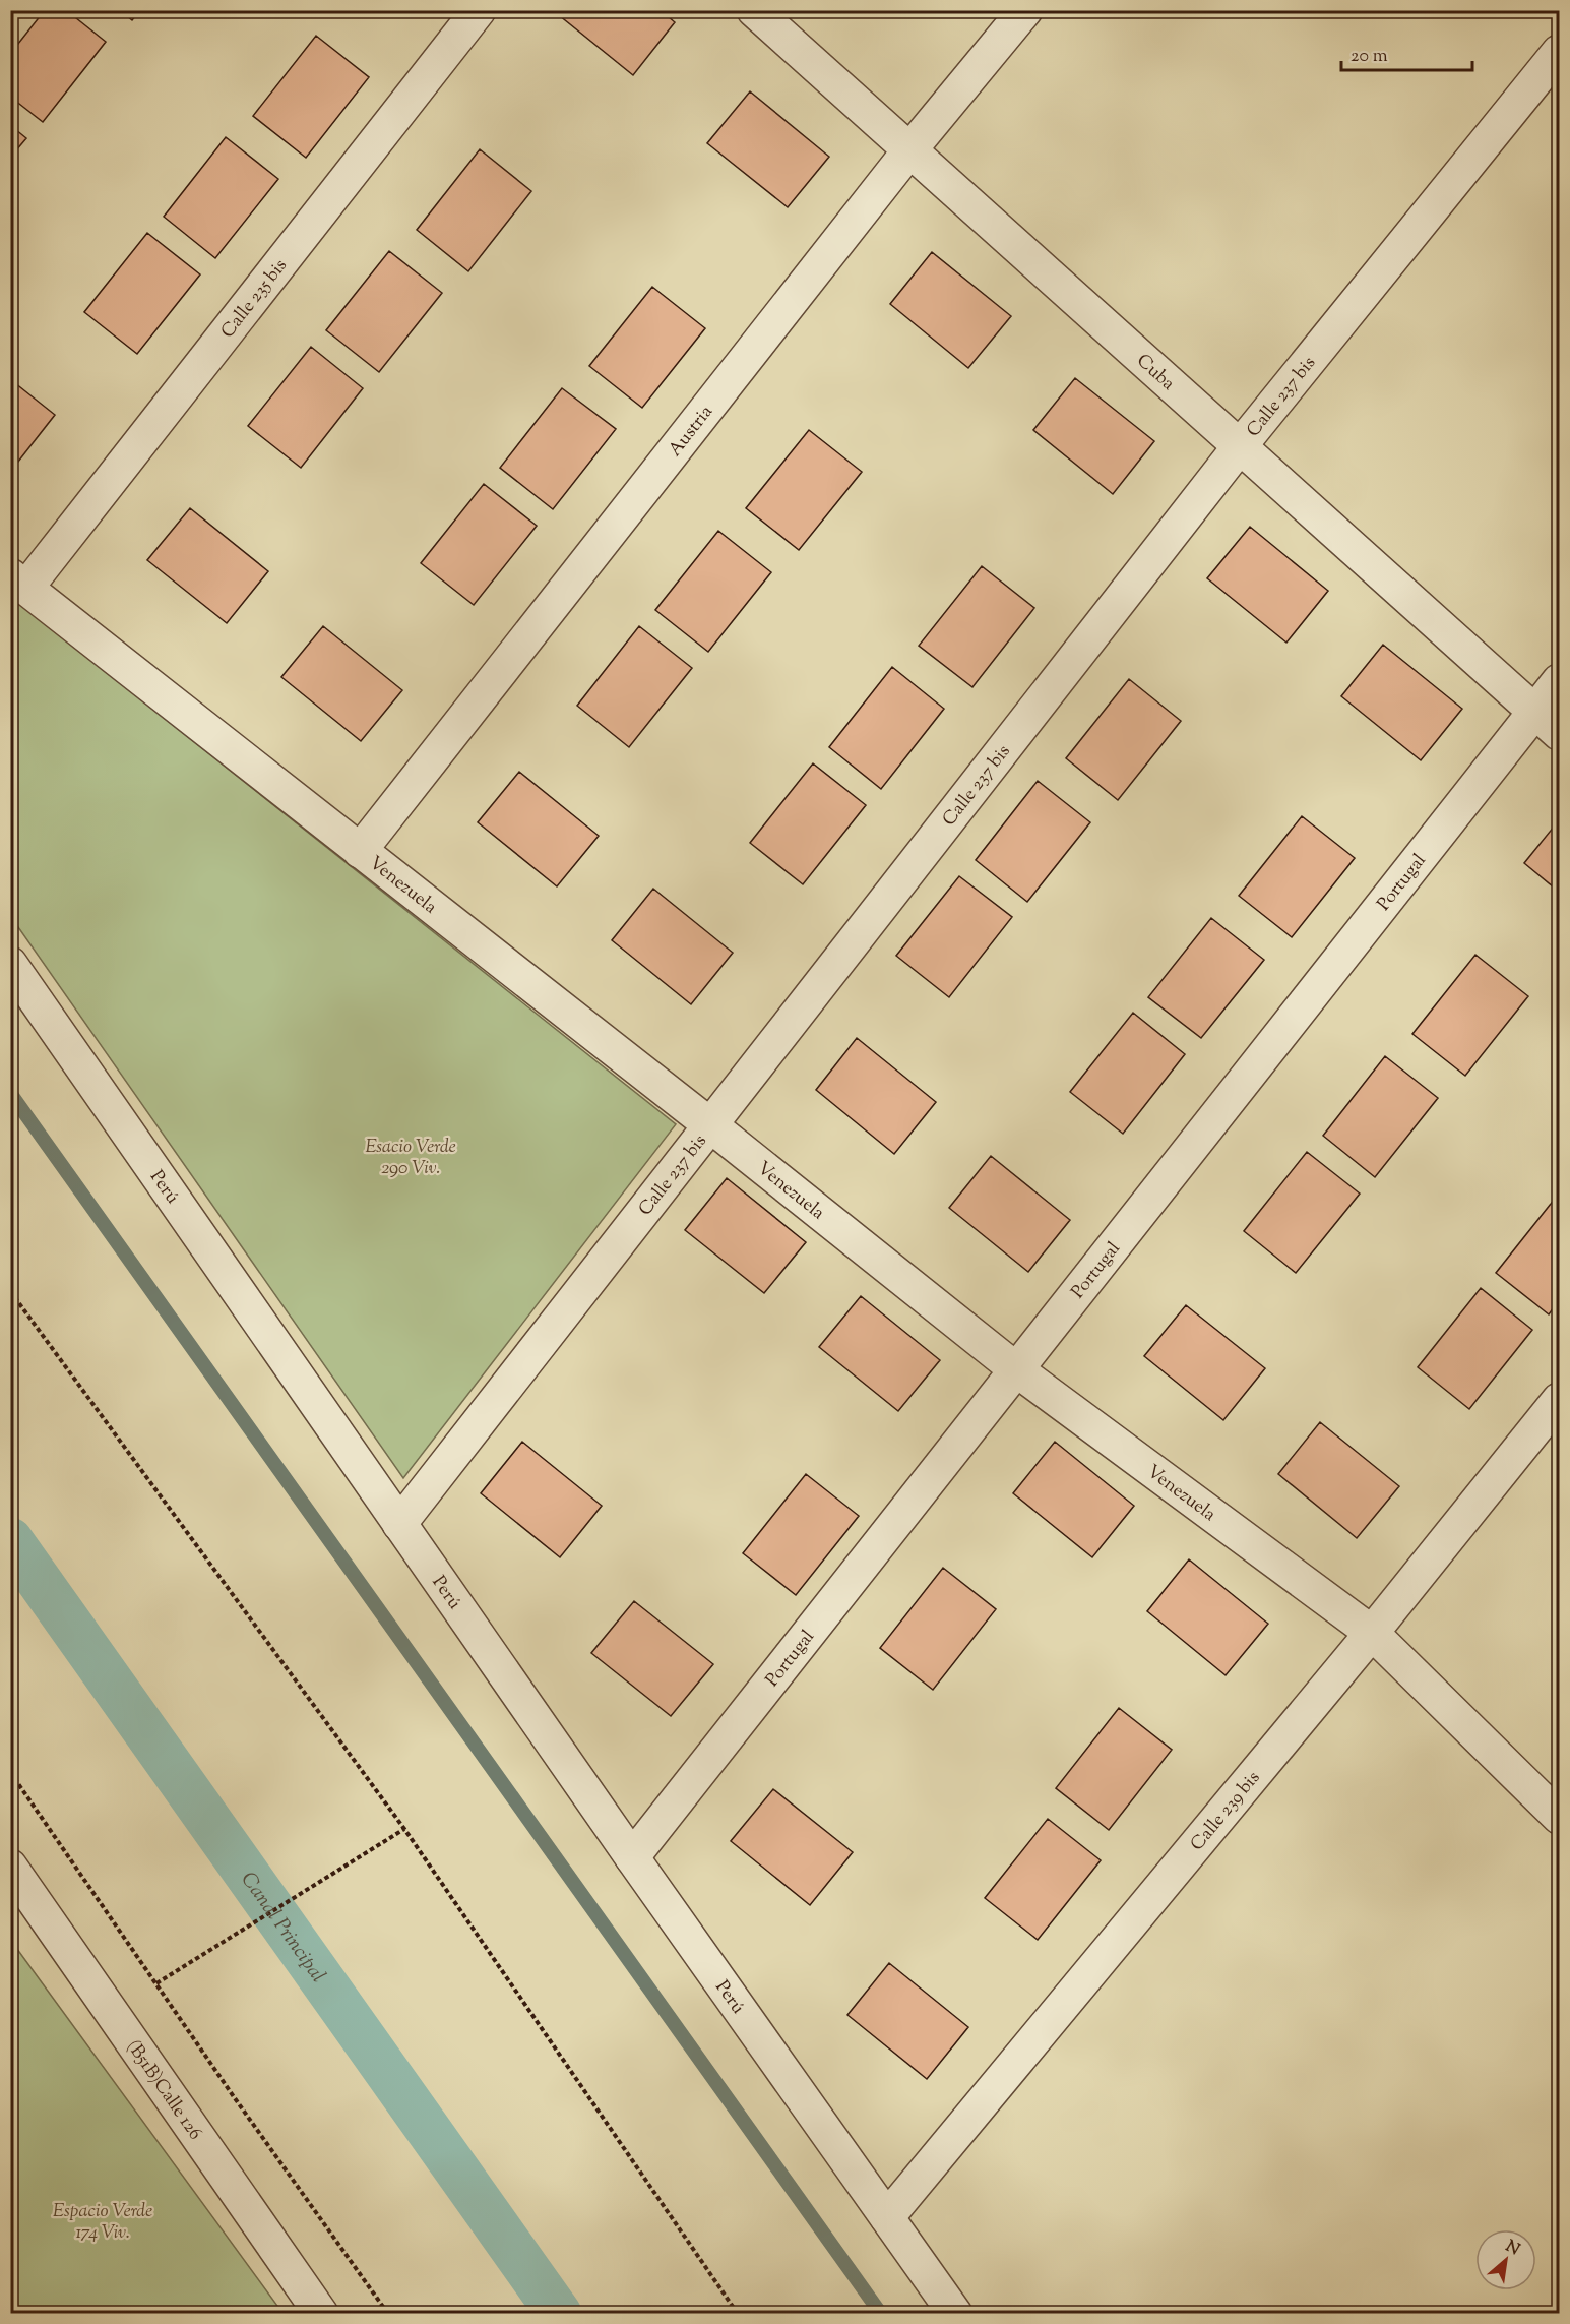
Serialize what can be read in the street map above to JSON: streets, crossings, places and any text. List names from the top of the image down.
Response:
{
  "streets": {
    "street": [
      "Calle 235 bis",
      "Cuba",
      "Calle 237 bis",
      "Austria",
      "Portugal",
      "Venezuela",
      "Perú",
      "Calle 239 bis",
      "(B51B)Calle 126"
    ]
  },
  "crossings": [
    ["Calle 235 bis", "Venezuela"],
    ["Cuba", "Calle 237 bis"],
    ["Cuba", "Austria"],
    ["Cuba", "Portugal"],
    ["Calle 237 bis", "Venezuela"],
    ["Calle 237 bis", "Perú"],
    ["Austria", "Venezuela"],
    ["Portugal", "Venezuela"],
    ["Portugal", "Perú"],
    ["Venezuela", "Calle 239 bis"],
    ["Perú", "Calle 239 bis"]
  ],
  "water": ["Canal Principal"],
  "parks": ["Esacio Verde 290 Viv.", "Espacio Verde 174 Viv."],
  "scale_bar": "20 m",
  "north": "top right"
}
